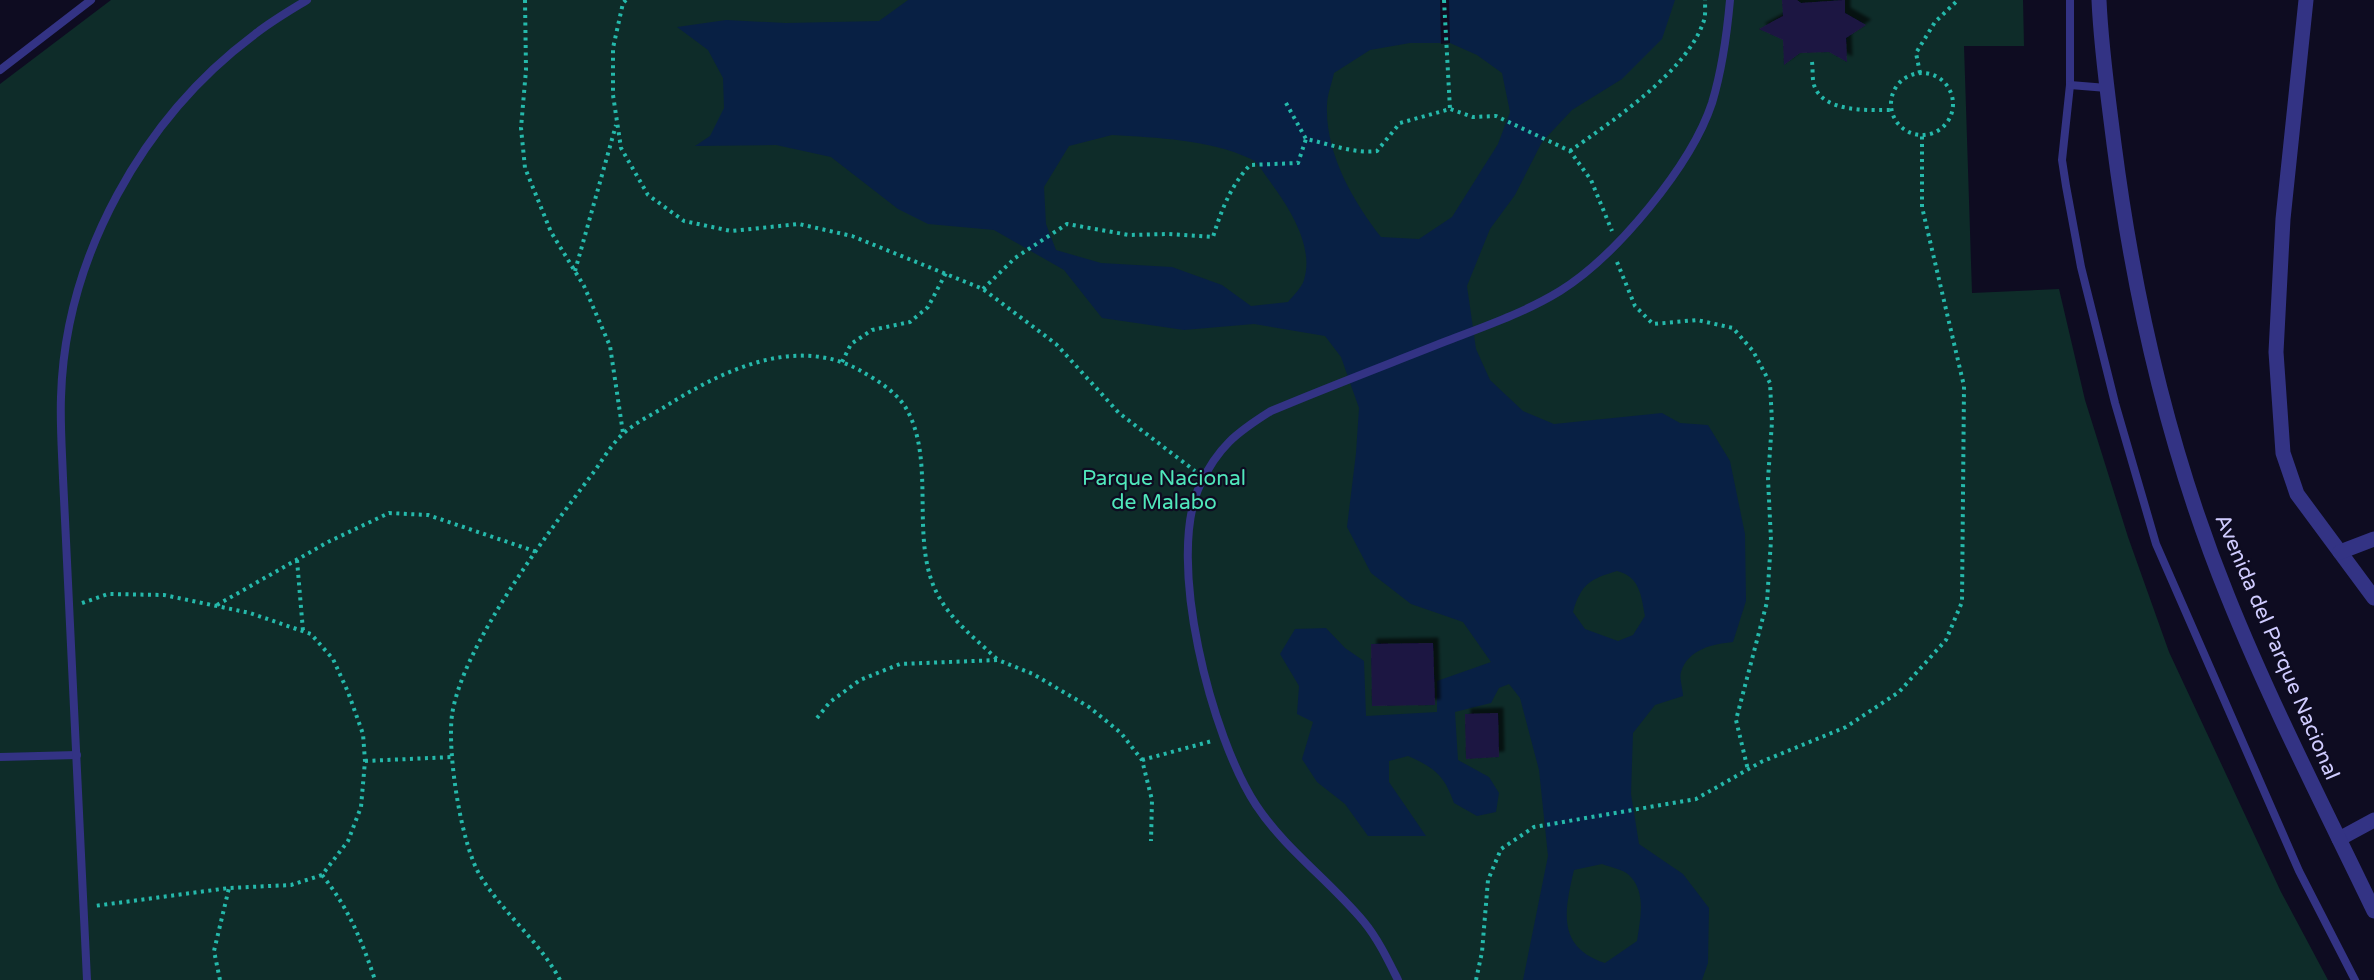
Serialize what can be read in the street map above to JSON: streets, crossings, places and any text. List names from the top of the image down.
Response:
{
  "streets": {
    "street": ["Avenida del Parque Nacional"]
  },
  "parks": ["Parque Nacional de Malabo"]
}
